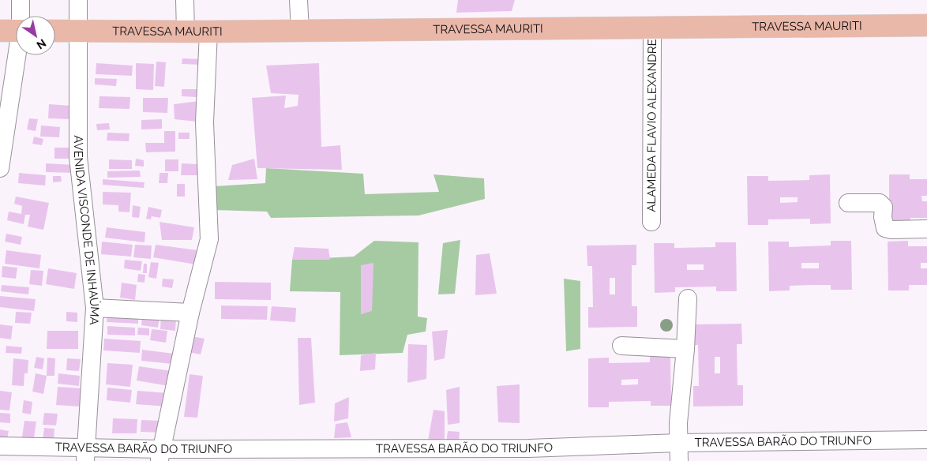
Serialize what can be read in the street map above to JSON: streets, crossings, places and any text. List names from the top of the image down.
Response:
{
  "streets": {
    "main road": ["TRAVESSA MAURITI"],
    "street": ["ALAMEDA FLAVIO ALEXANDRE", "AVENIDA VISCONDE DE INHAÚMA", "TRAVESSA BARÃO DO TRIUNFO"]
  },
  "crossings": [
    ["TRAVESSA MAURITI", "ALAMEDA FLAVIO ALEXANDRE"],
    ["TRAVESSA MAURITI", "AVENIDA VISCONDE DE INHAÚMA"],
    ["AVENIDA VISCONDE DE INHAÚMA", "TRAVESSA BARÃO DO TRIUNFO"]
  ],
  "north": "bottom right"
}
